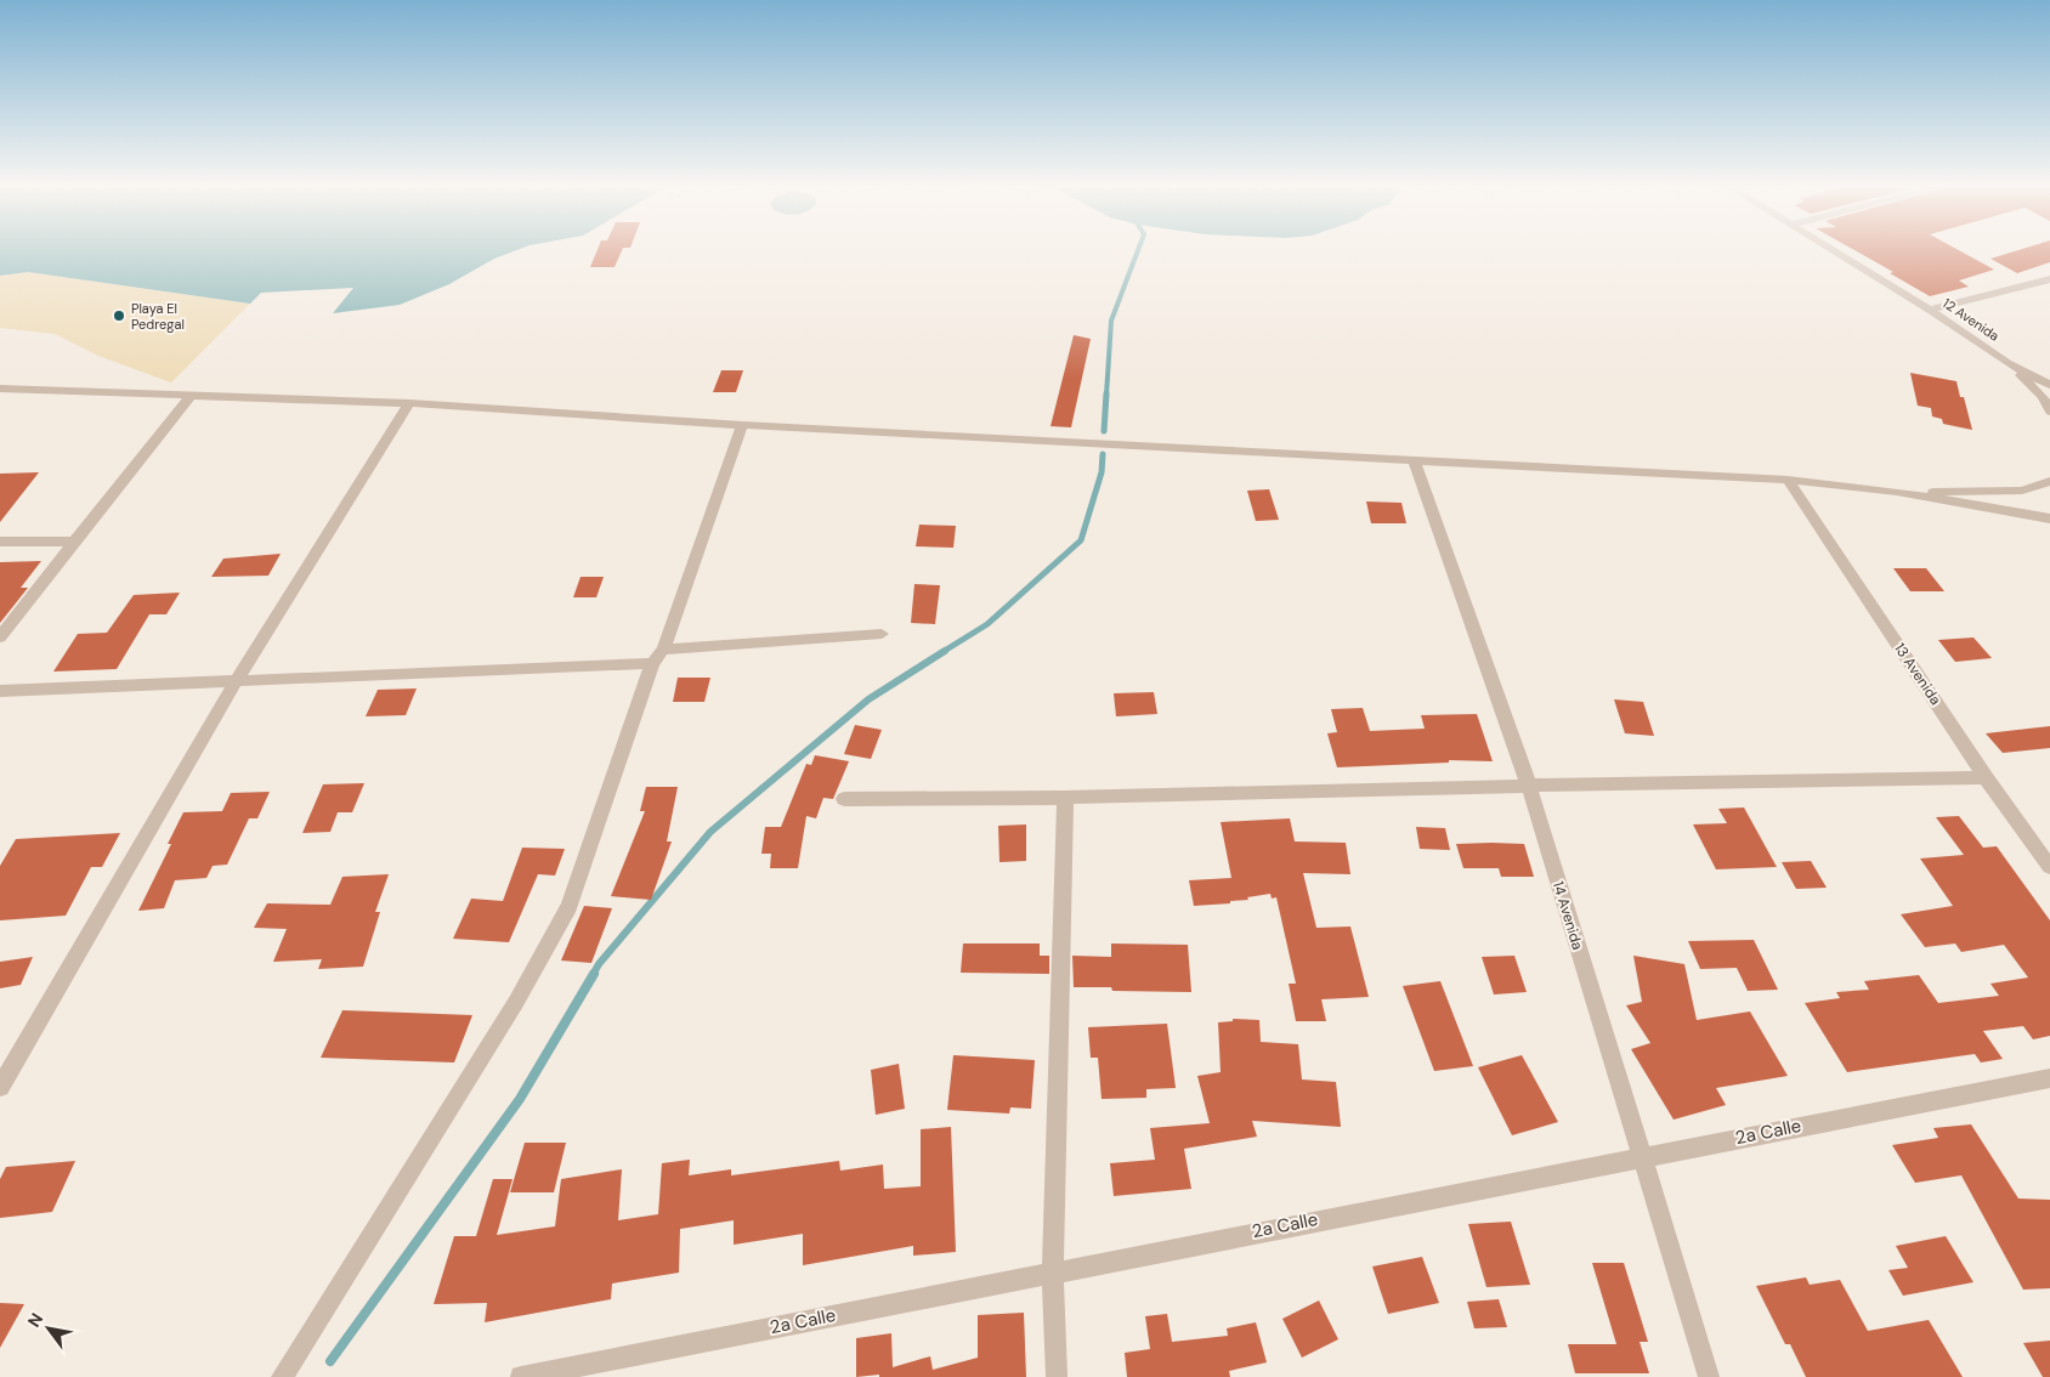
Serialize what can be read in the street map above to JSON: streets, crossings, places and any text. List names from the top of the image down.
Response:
{
  "streets": {
    "street": [
      "12 Avenida",
      "13 Avenida",
      "14 Avenida",
      "2a Calle"
    ]
  },
  "crossings": [
    ["14 Avenida", "2a Calle"]
  ],
  "places": ["Playa El Pedregal"],
  "north": "top left"
}
